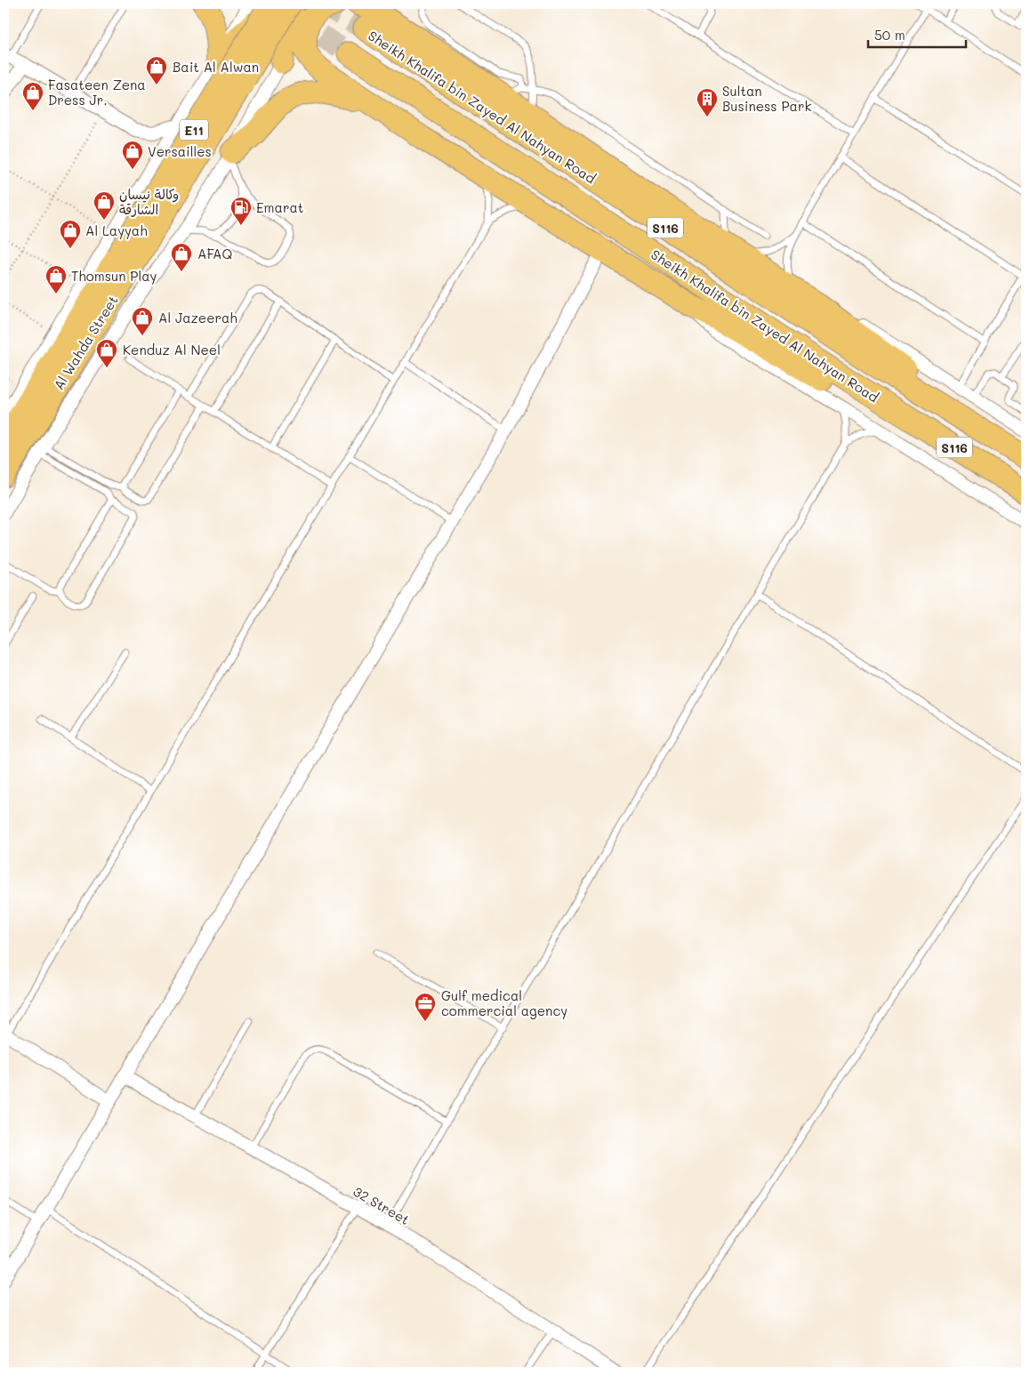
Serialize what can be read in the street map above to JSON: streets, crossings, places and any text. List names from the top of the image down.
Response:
{
  "streets": {
    "highway": [
      "Sheikh Khalifa bin Zayed Al Nahyan Road",
      "E11",
      "S116",
      "Al Wahda Street"
    ],
    "street": ["32 Street"]
  },
  "places": {
    "shop": [
      "Bait Al Alwan",
      "Fasateen Zena Dress Jr.",
      "Versailles",
      "وكالة نيسان الشارقة",
      "Al Layyah",
      "AFAQ",
      "Thomsun Play",
      "Al Jazeerah",
      "Kenduz Al Neel"
    ],
    "building": ["Sultan Business Park"],
    "fuel station": ["Emarat"],
    "office": ["Gulf medical commercial agency"]
  },
  "scale_bar": "50 m"
}
